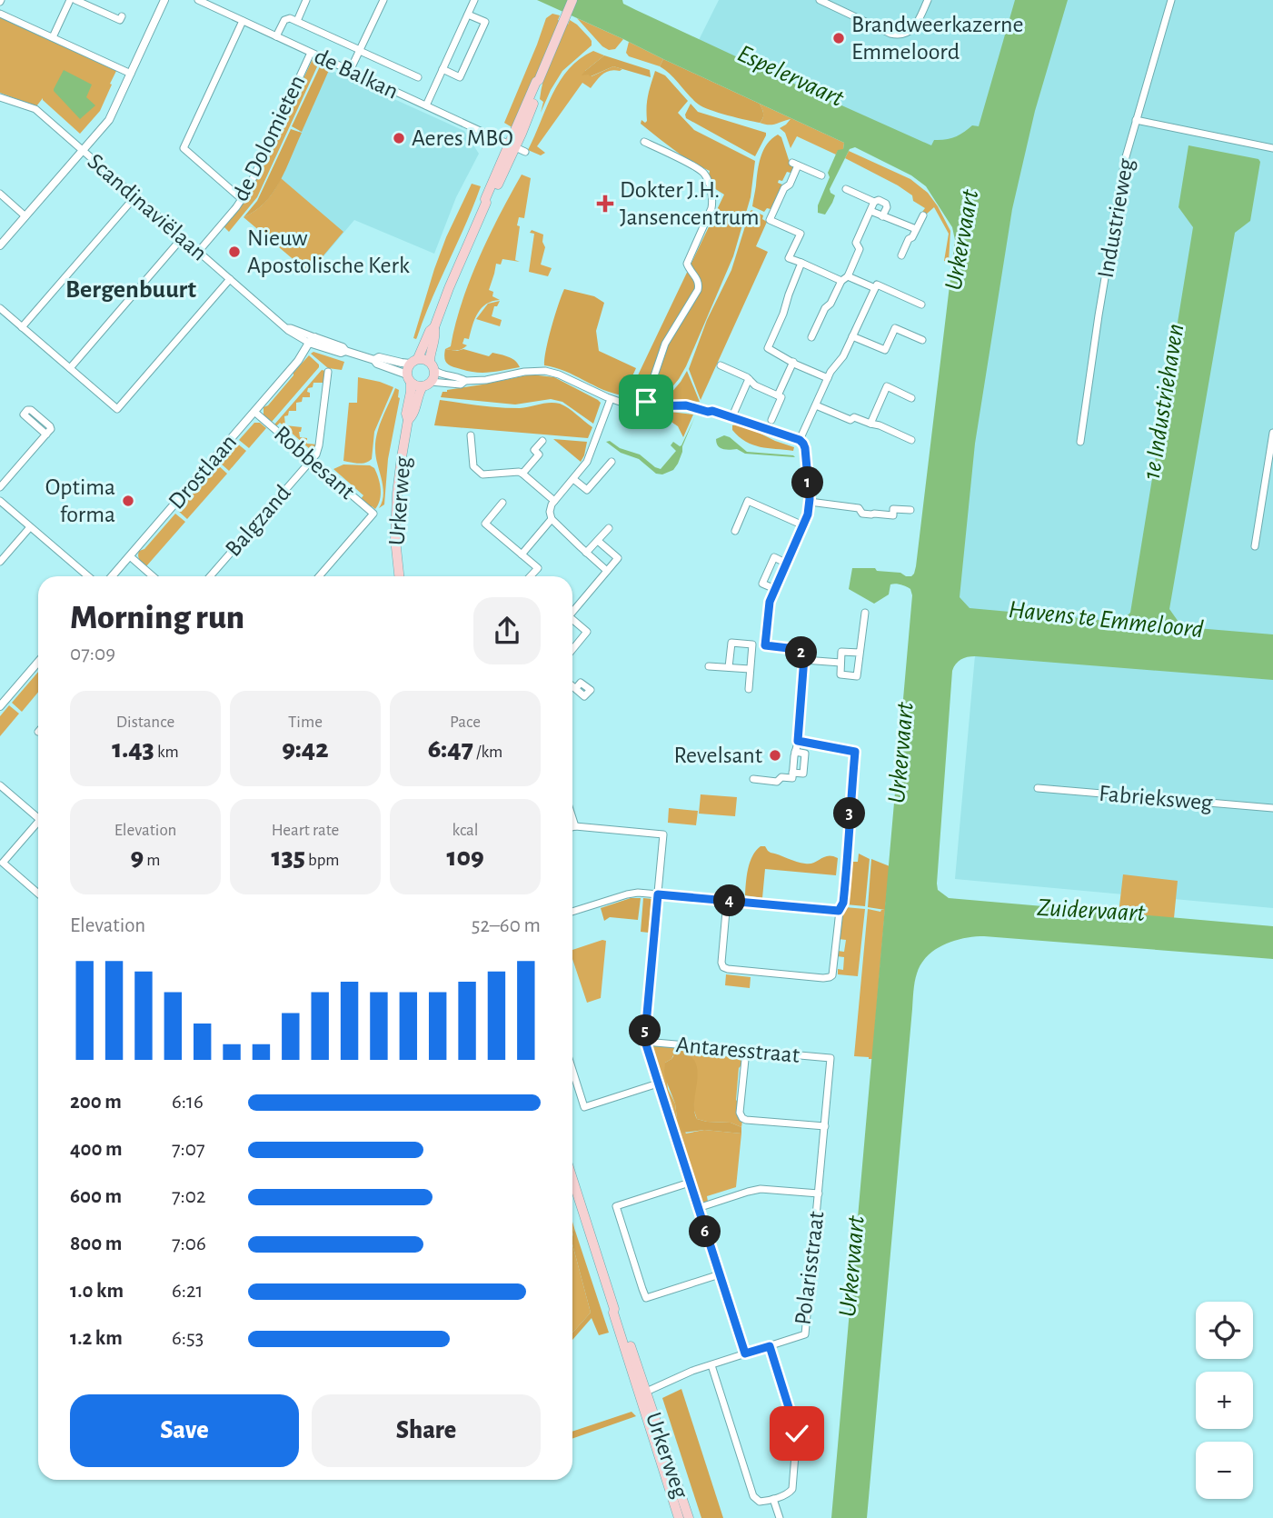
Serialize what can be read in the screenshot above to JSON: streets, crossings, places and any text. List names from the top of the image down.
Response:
{
  "streets": {
    "main road": ["Urkerweg"],
    "street": [
      "de Balkan",
      "de Dolomieten",
      "Scandinaviëlaan",
      "Industrieweg",
      "Robbesant",
      "Drostlaan",
      "Balgzand",
      "Fabrieksweg",
      "Antaresstraat",
      "Polarisstraat"
    ]
  },
  "crossings": [
    ["de Balkan", "de Dolomieten"],
    ["de Dolomieten", "Scandinaviëlaan"],
    ["Scandinaviëlaan", "Drostlaan"],
    ["Scandinaviëlaan", "Urkerweg"],
    ["Robbesant", "Drostlaan"],
    ["Robbesant", "Balgzand"],
    ["Urkerweg", "Polarisstraat"],
    ["Antaresstraat", "Polarisstraat"]
  ],
  "districts": ["Bergenbuurt"],
  "water": [
    "Espelervaart",
    "Urkervaart",
    "1e Industriehaven",
    "Havens te Emmeloord",
    "Zuidervaart"
  ],
  "places": {
    "other": [
      "Brandweerkazerne Emmeloord",
      "Aeres MBO",
      "Nieuw Apostolische Kerk",
      "Optima forma",
      "Revelsant"
    ],
    "health": ["Dokter J.H. Jansencentrum"]
  },
  "page": {
    "pins": [
      "1",
      "2",
      "3",
      "4",
      "5",
      "6"
    ],
    "heading": ["Morning run", "07:09"],
    "stats": [
      ["Distance", "1.43 km"],
      ["Time", "9:42"],
      ["Pace", "6:47 /km"],
      ["Elevation", "9 m"],
      ["Heart rate", "135 bpm"],
      ["kcal", "109"]
    ],
    "chart": ["Elevation", "52–60 m"],
    "list": [
      {
        "name": "200 m",
        "note": "6:16"
      },
      {
        "name": "400 m",
        "note": "7:07"
      },
      {
        "name": "600 m",
        "note": "7:02"
      },
      {
        "name": "800 m",
        "note": "7:06"
      },
      {
        "name": "1.0 km",
        "note": "6:21"
      },
      {
        "name": "1.2 km",
        "note": "6:53"
      }
    ],
    "map_buttons": ["+", "−"],
    "buttons": ["Save", "Share"]
  }
}
